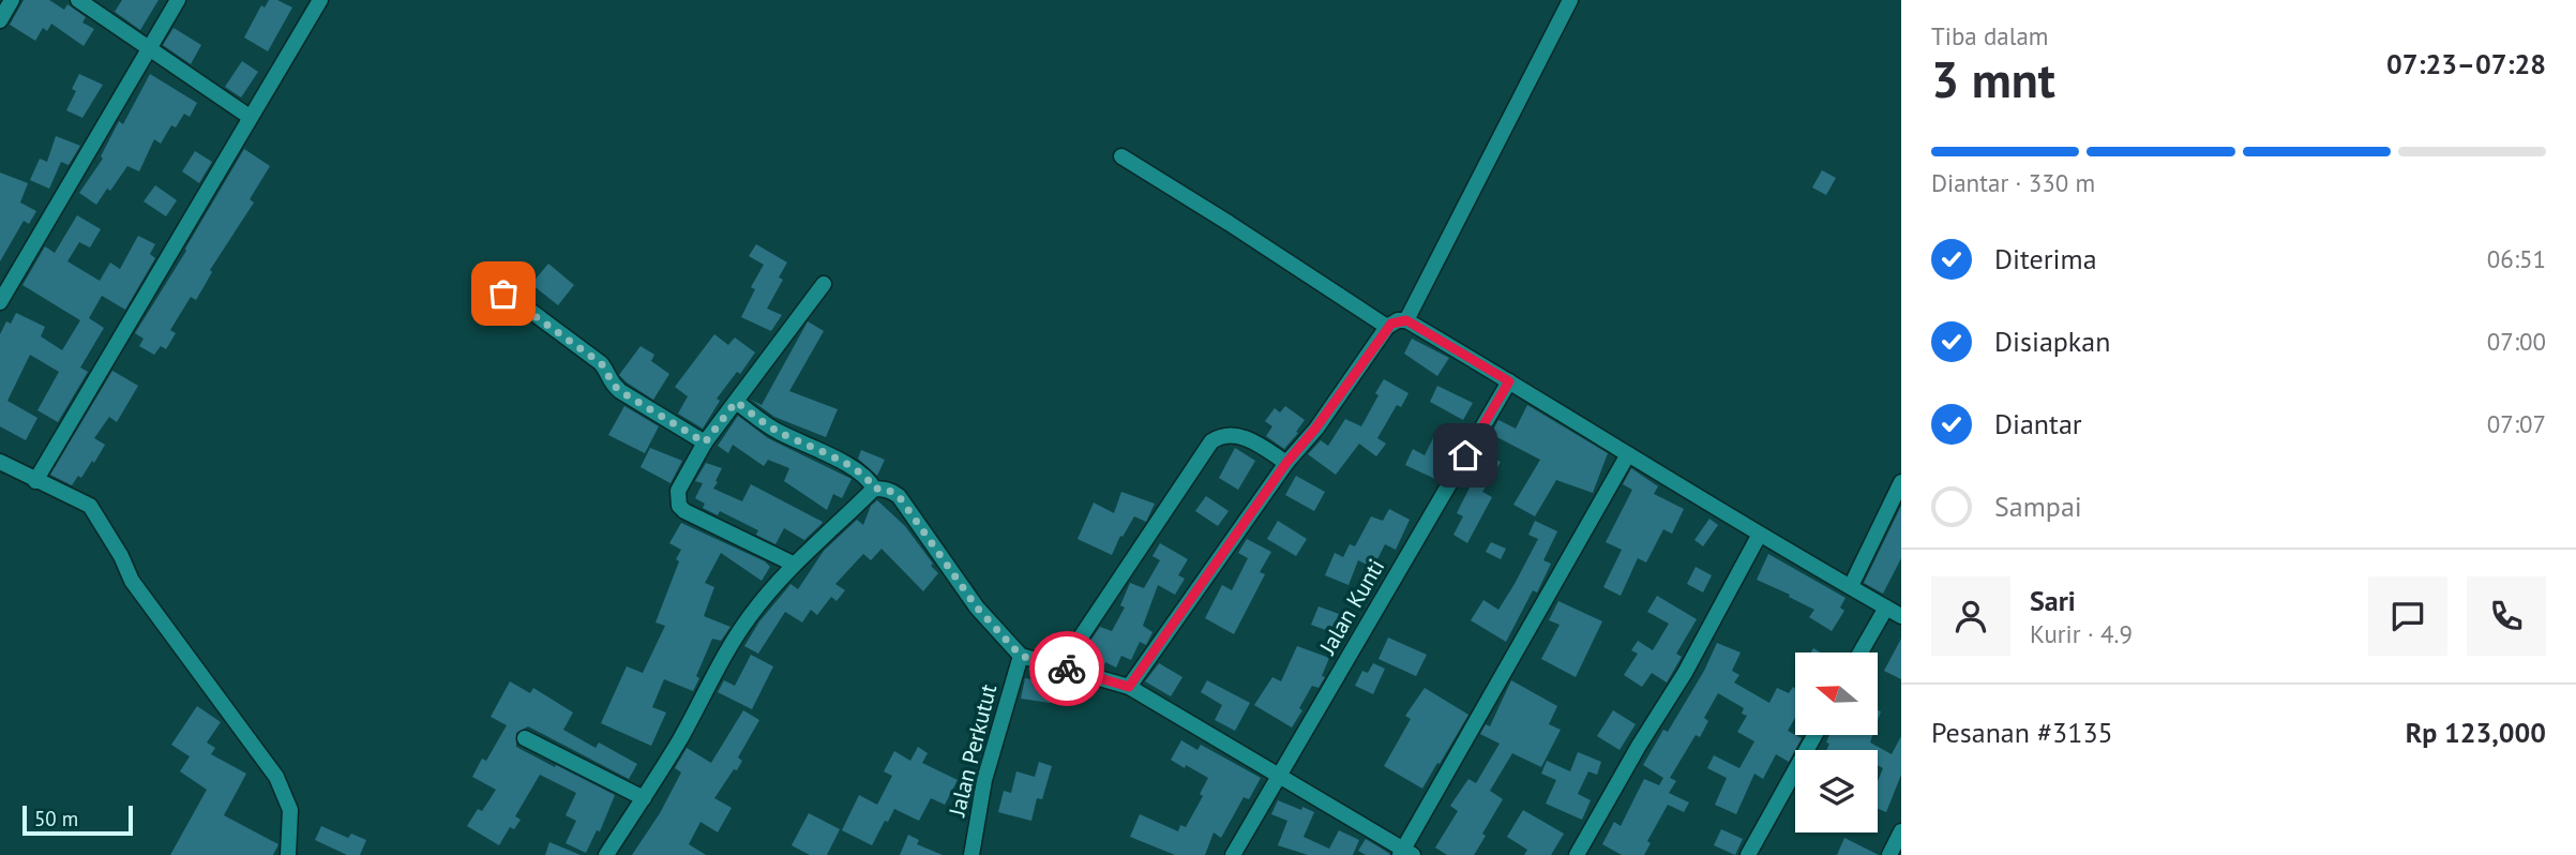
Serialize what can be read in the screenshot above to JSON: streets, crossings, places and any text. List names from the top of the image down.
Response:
{
  "streets": {
    "street": ["Jalan Kunti", "Jalan Perkutut"]
  },
  "scale_bar": "50 m",
  "north": "left",
  "page": {
    "heading": ["3 mnt", "Tiba dalam", "07:23–07:28"],
    "panel": [
      "Sari",
      "Kurir · 4.9",
      "Pesanan #3135",
      "Rp 123,000"
    ],
    "bar": "Diantar · 330 m",
    "list": [
      ["Diterima", "06:51"],
      ["Disiapkan", "07:00"],
      ["Diantar", "07:07"],
      "Sampai"
    ],
    "scale": "50 m"
  }
}
